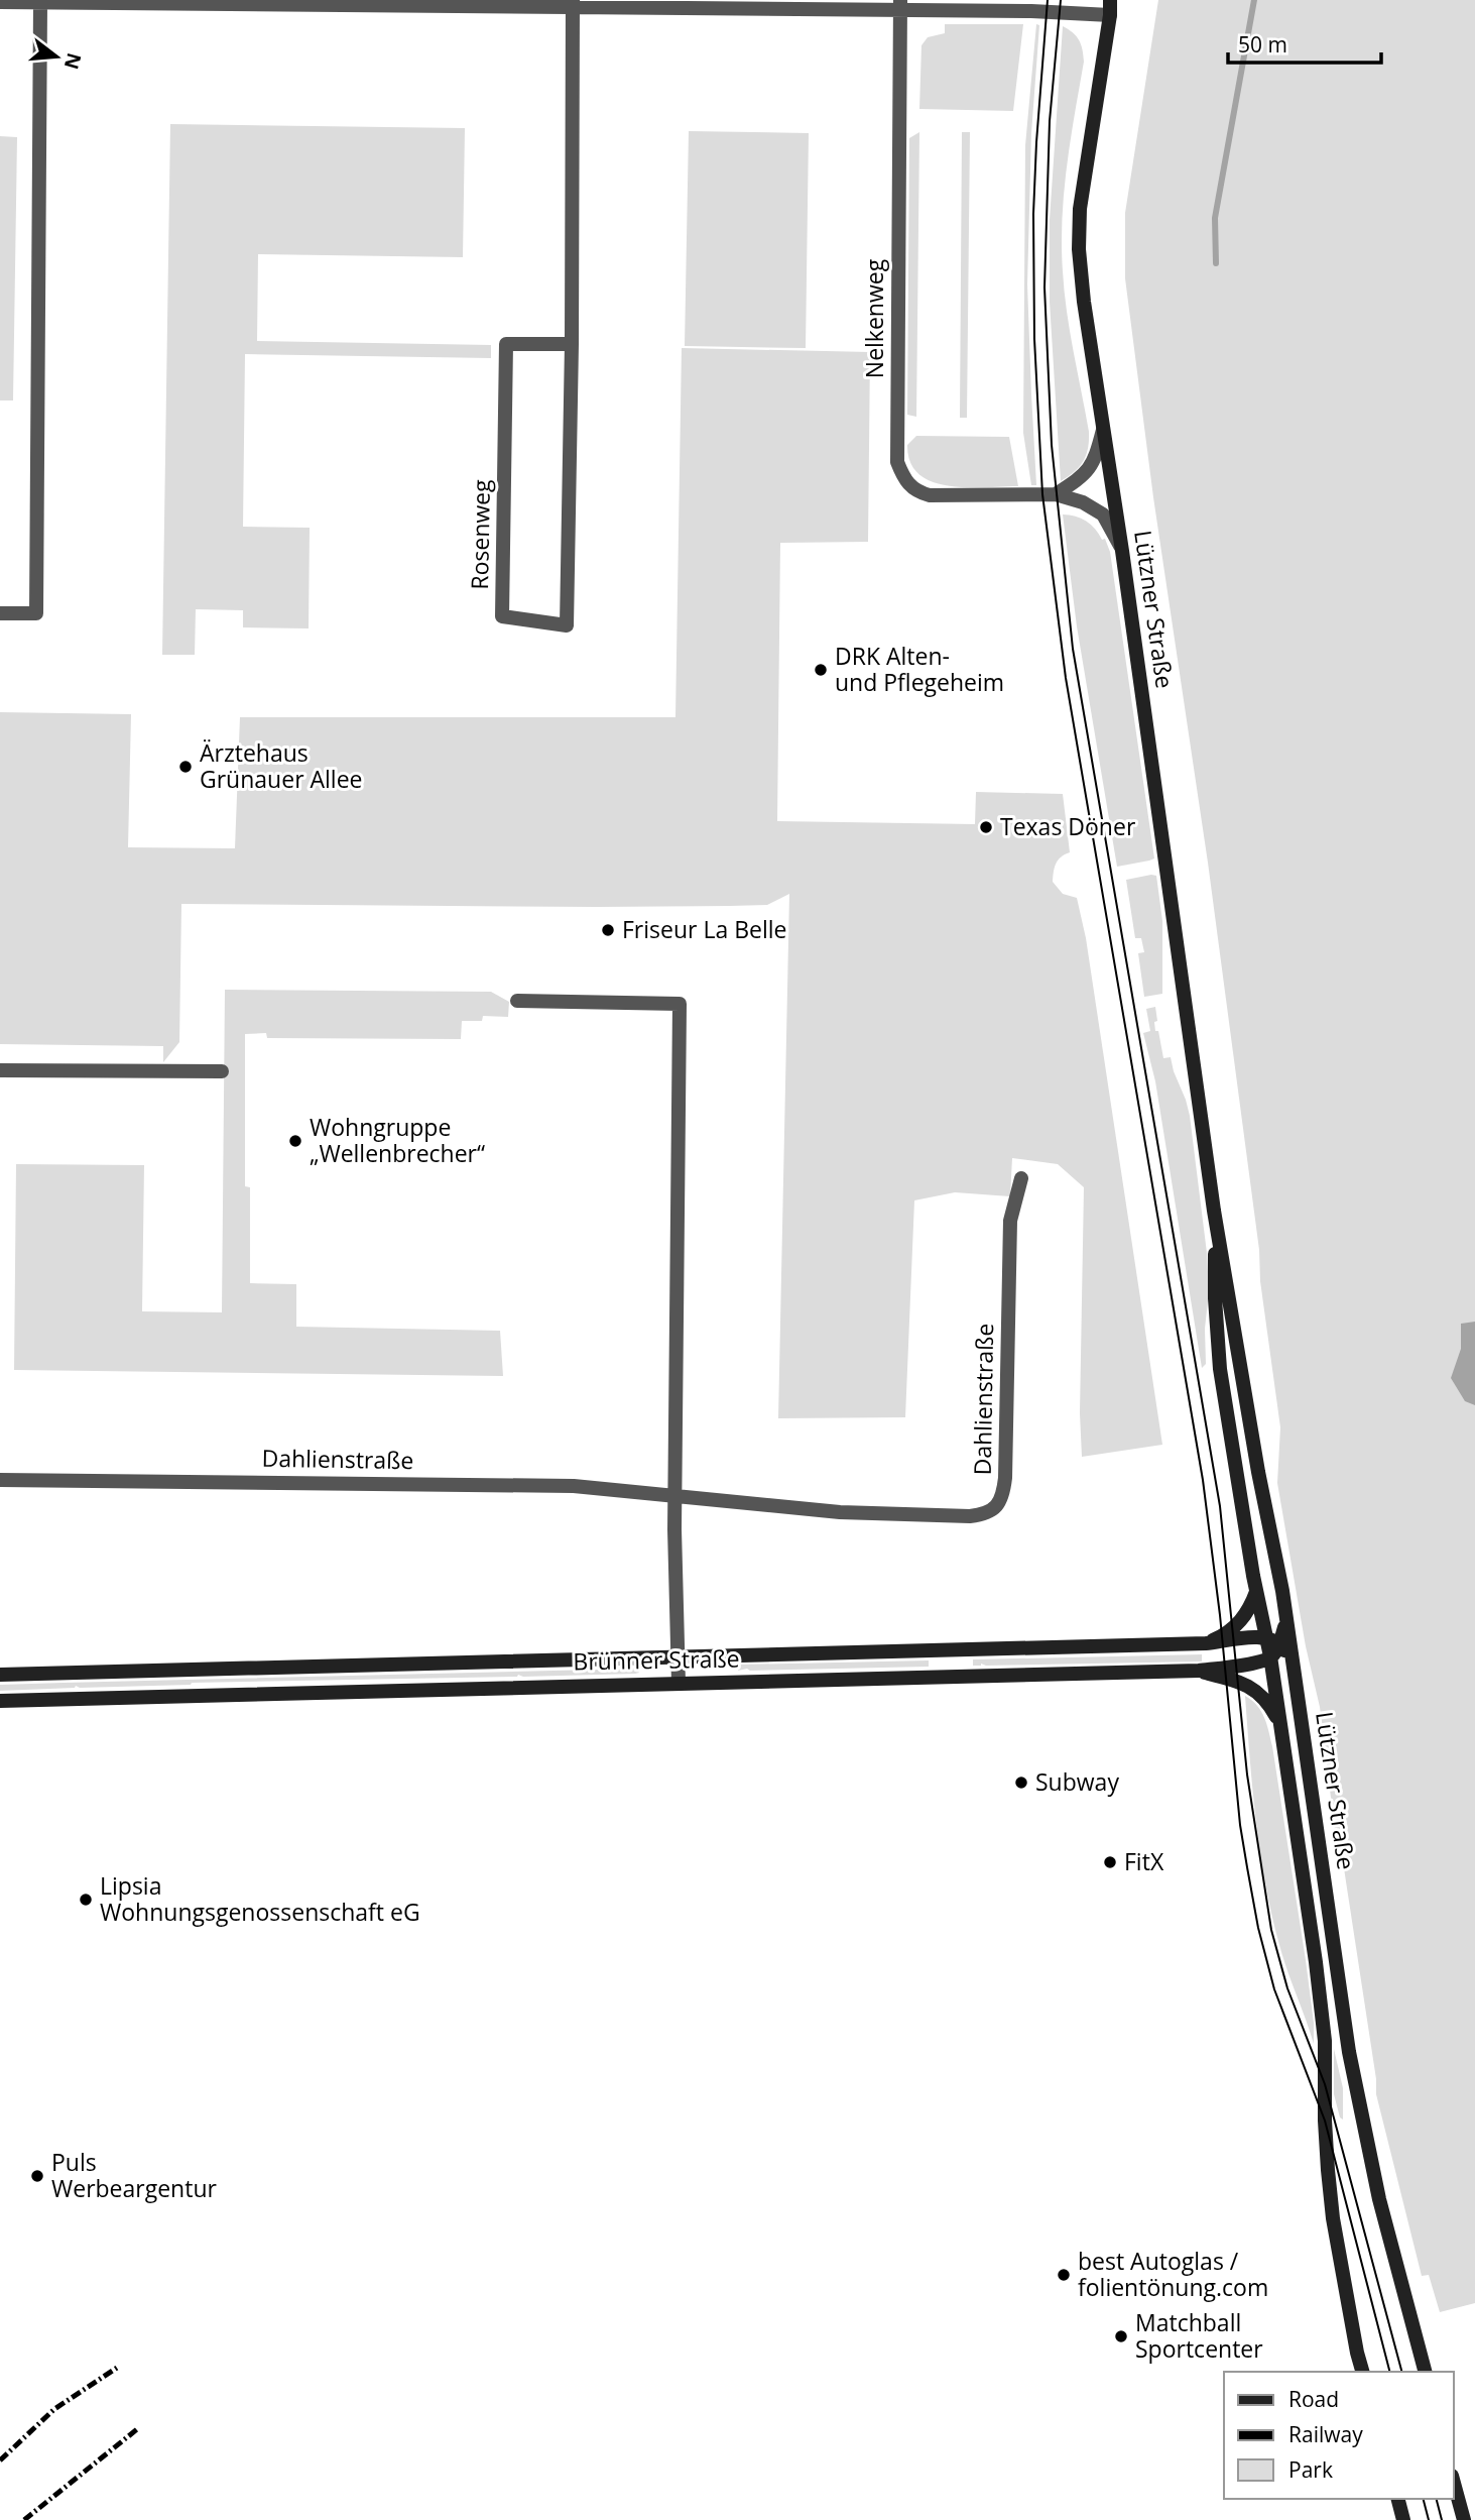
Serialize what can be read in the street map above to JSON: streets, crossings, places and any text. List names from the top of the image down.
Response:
{
  "streets": {
    "main road": ["Lützner Straße", "Brünner Straße"],
    "street": ["Nelkenweg", "Rosenweg", "Dahlienstraße"]
  },
  "crossings": [
    ["Nelkenweg", "Lützner Straße"],
    ["Lützner Straße", "Brünner Straße"]
  ],
  "places": [
    "DRK Alten- und Pflegeheim",
    "Ärztehaus Grünauer Allee",
    "Texas Döner",
    "Friseur La Belle",
    "Wohngruppe „Wellenbrecher“",
    "Subway",
    "FitX",
    "Lipsia Wohnungsgenossenschaft eG",
    "Puls Werbeargentur",
    "best Autoglas / folientönung.com",
    "Matchball Sportcenter"
  ],
  "legend": ["Road", "Railway", "Park"],
  "scale_bar": "50 m",
  "north": "right"
}
